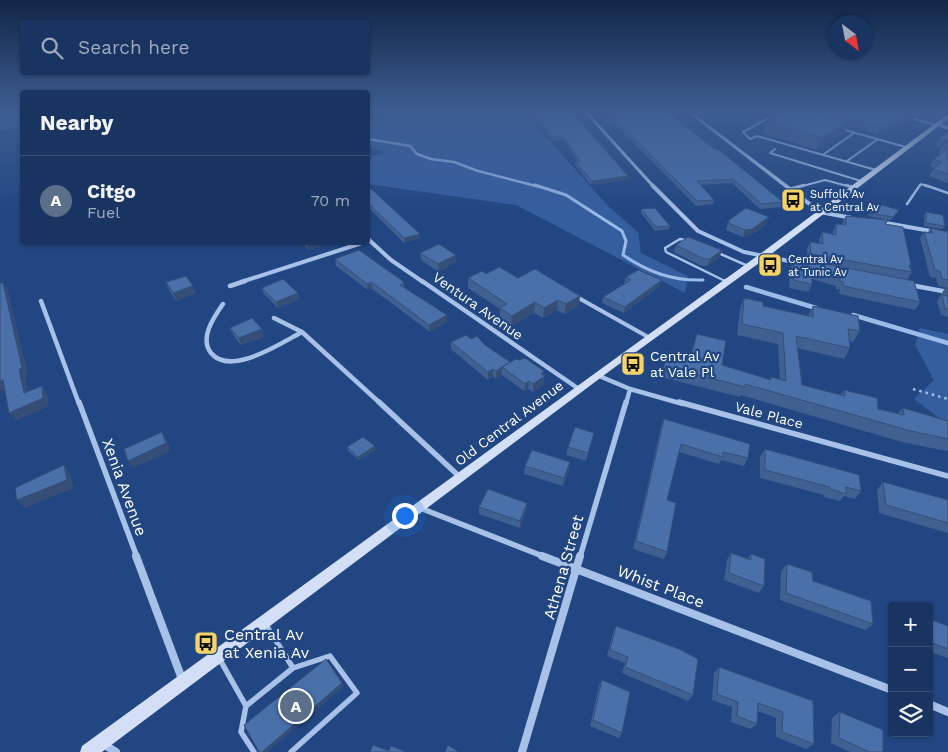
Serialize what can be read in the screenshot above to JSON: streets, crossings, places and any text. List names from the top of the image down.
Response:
{
  "streets": {
    "main road": ["Old Central Avenue"],
    "street": [
      "Ventura Avenue",
      "Vale Place",
      "Xenia Avenue",
      "Athena Street",
      "Whist Place"
    ]
  },
  "crossings": [
    ["Ventura Avenue", "Old Central Avenue"],
    ["Vale Place", "Old Central Avenue"],
    ["Vale Place", "Athena Street"],
    ["Old Central Avenue", "Xenia Avenue"],
    ["Old Central Avenue", "Whist Place"],
    ["Athena Street", "Whist Place"]
  ],
  "places": {
    "bus stop": [
      "Suffolk Av at Central Av",
      "Central Av at Tunic Av",
      "Central Av at Vale Pl",
      "Central Av at Xenia Av"
    ]
  },
  "north": "bottom right",
  "page": {
    "search": "Search here",
    "heading": "Nearby",
    "list": [
      {
        "mark": "A",
        "name": "Citgo",
        "note": "Fuel",
        "value": "70 m"
      }
    ],
    "map_buttons": ["+", "−"],
    "pins": "A"
  }
}
